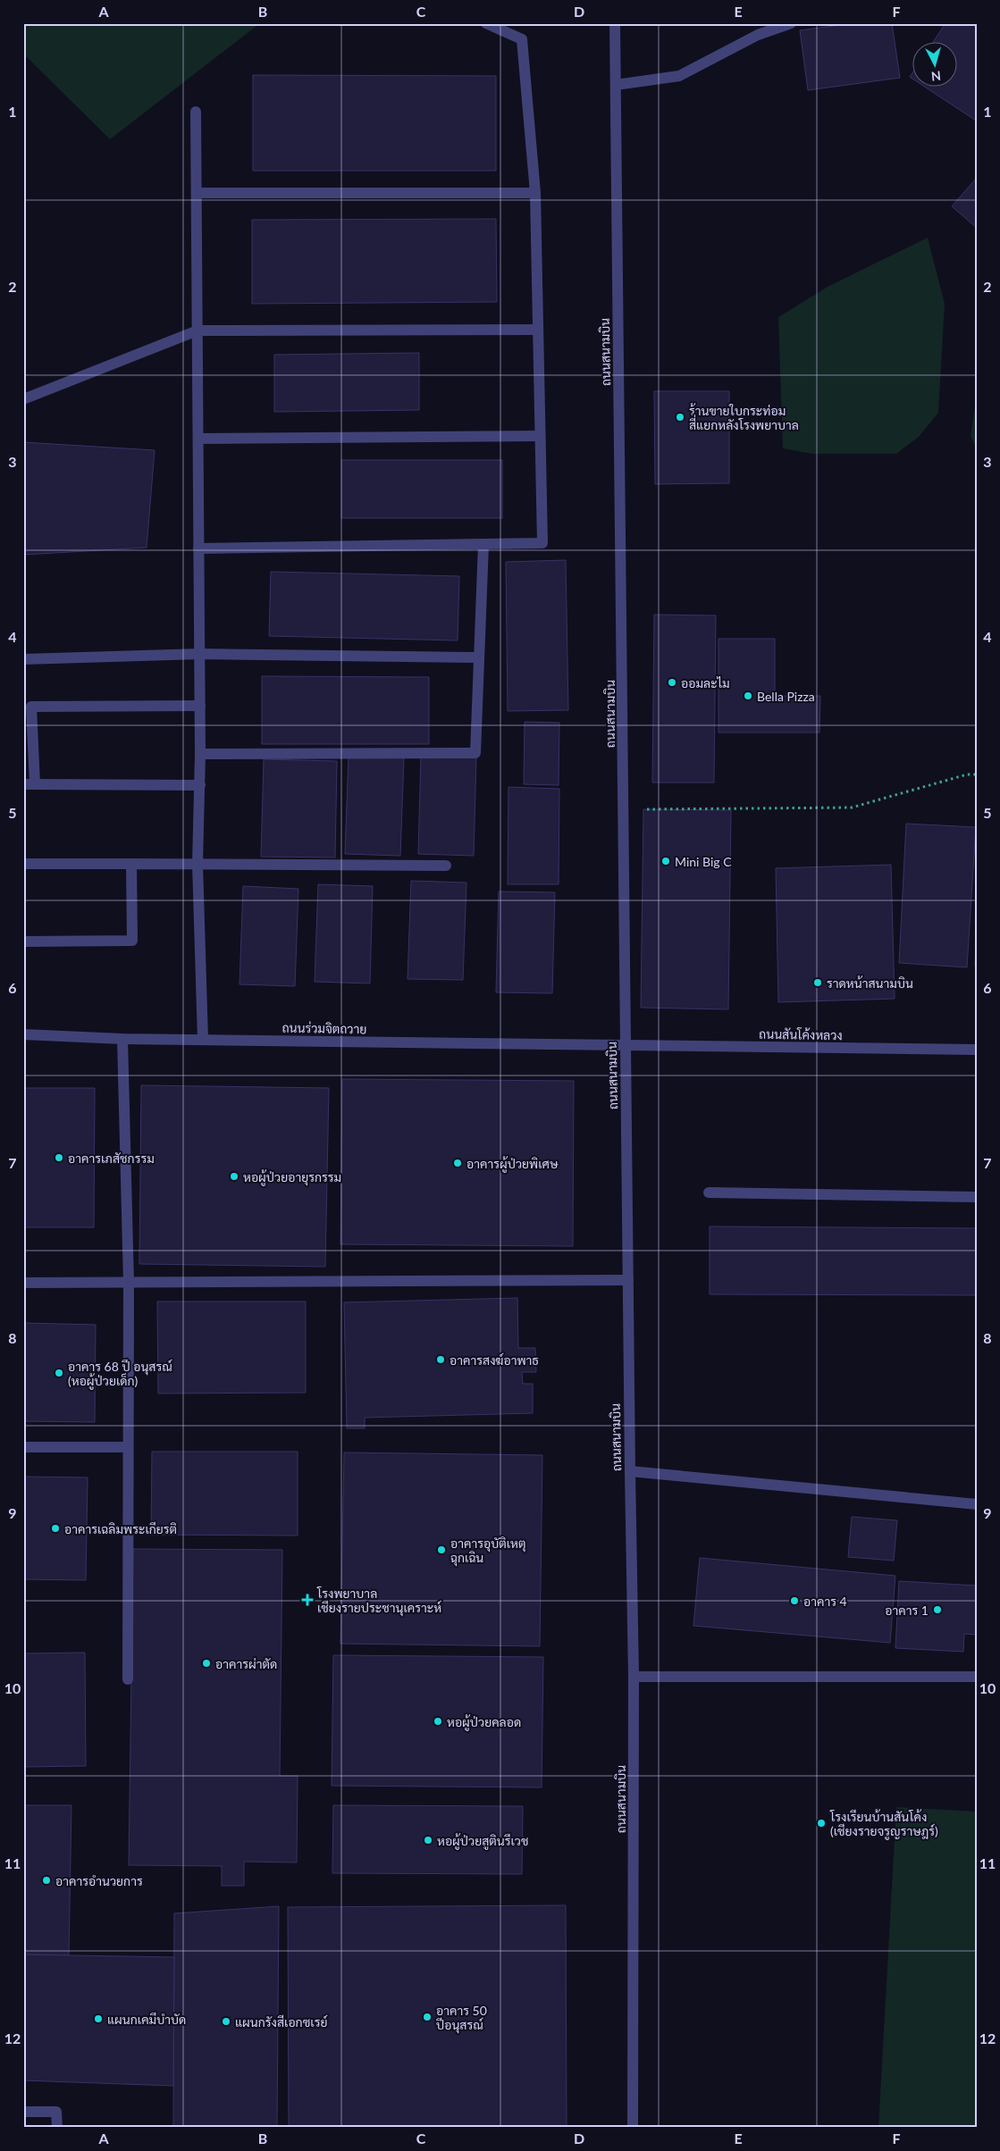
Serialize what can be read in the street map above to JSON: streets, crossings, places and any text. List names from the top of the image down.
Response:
{
  "streets": {
    "street": ["ถนนสนามบิน", "ถนนร่วมจิตถวาย", "ถนนสันโค้งหลวง"]
  },
  "crossings": [
    ["ถนนสนามบิน", "ถนนร่วมจิตถวาย"],
    ["ถนนสนามบิน", "ถนนสันโค้งหลวง"],
    ["ถนนร่วมจิตถวาย", "ถนนสันโค้งหลวง"]
  ],
  "places": {
    "other": [
      "ร้านขายใบกระท่อม สี่แยกหลังโรงพยาบาล",
      "ออมละไม",
      "Bella Pizza",
      "Mini Big C",
      "ราดหน้าสนามบิน",
      "อาคารเภสัชกรรม",
      "อาคารผู้ป่วยพิเศษ",
      "หอผู้ป่วยอายุรกรรม",
      "อาคารสงฆ์อาพาธ",
      "อาคาร 68 ปี อนุสรณ์ (หอผู้ป่วยเด็ก)",
      "อาคารเฉลิมพระเกียรติ",
      "อาคารอุบัติเหตุ ฉุกเฉิน",
      "อาคาร 4",
      "อาคาร 1",
      "อาคารผ่าตัด",
      "หอผู้ป่วยคลอด",
      "โรงเรียนบ้านสันโค้ง (เชียงรายจรูญราษฎร์)",
      "หอผู้ป่วยสูตินรีเวช",
      "อาคารอำนวยการ",
      "อาคาร 50 ปีอนุสรณ์",
      "แผนกเคมีบำบัด",
      "แผนกรังสีเอกซเรย์"
    ],
    "health": ["โรงพยาบาล เชียงรายประชานุเคราะห์"]
  },
  "north": "bottom",
  "grid": {
    "columns": [
      "A",
      "B",
      "C",
      "D",
      "E",
      "F"
    ],
    "rows": [
      "1",
      "2",
      "3",
      "4",
      "5",
      "6",
      "7",
      "8",
      "9",
      "10",
      "11",
      "12"
    ]
  }
}
